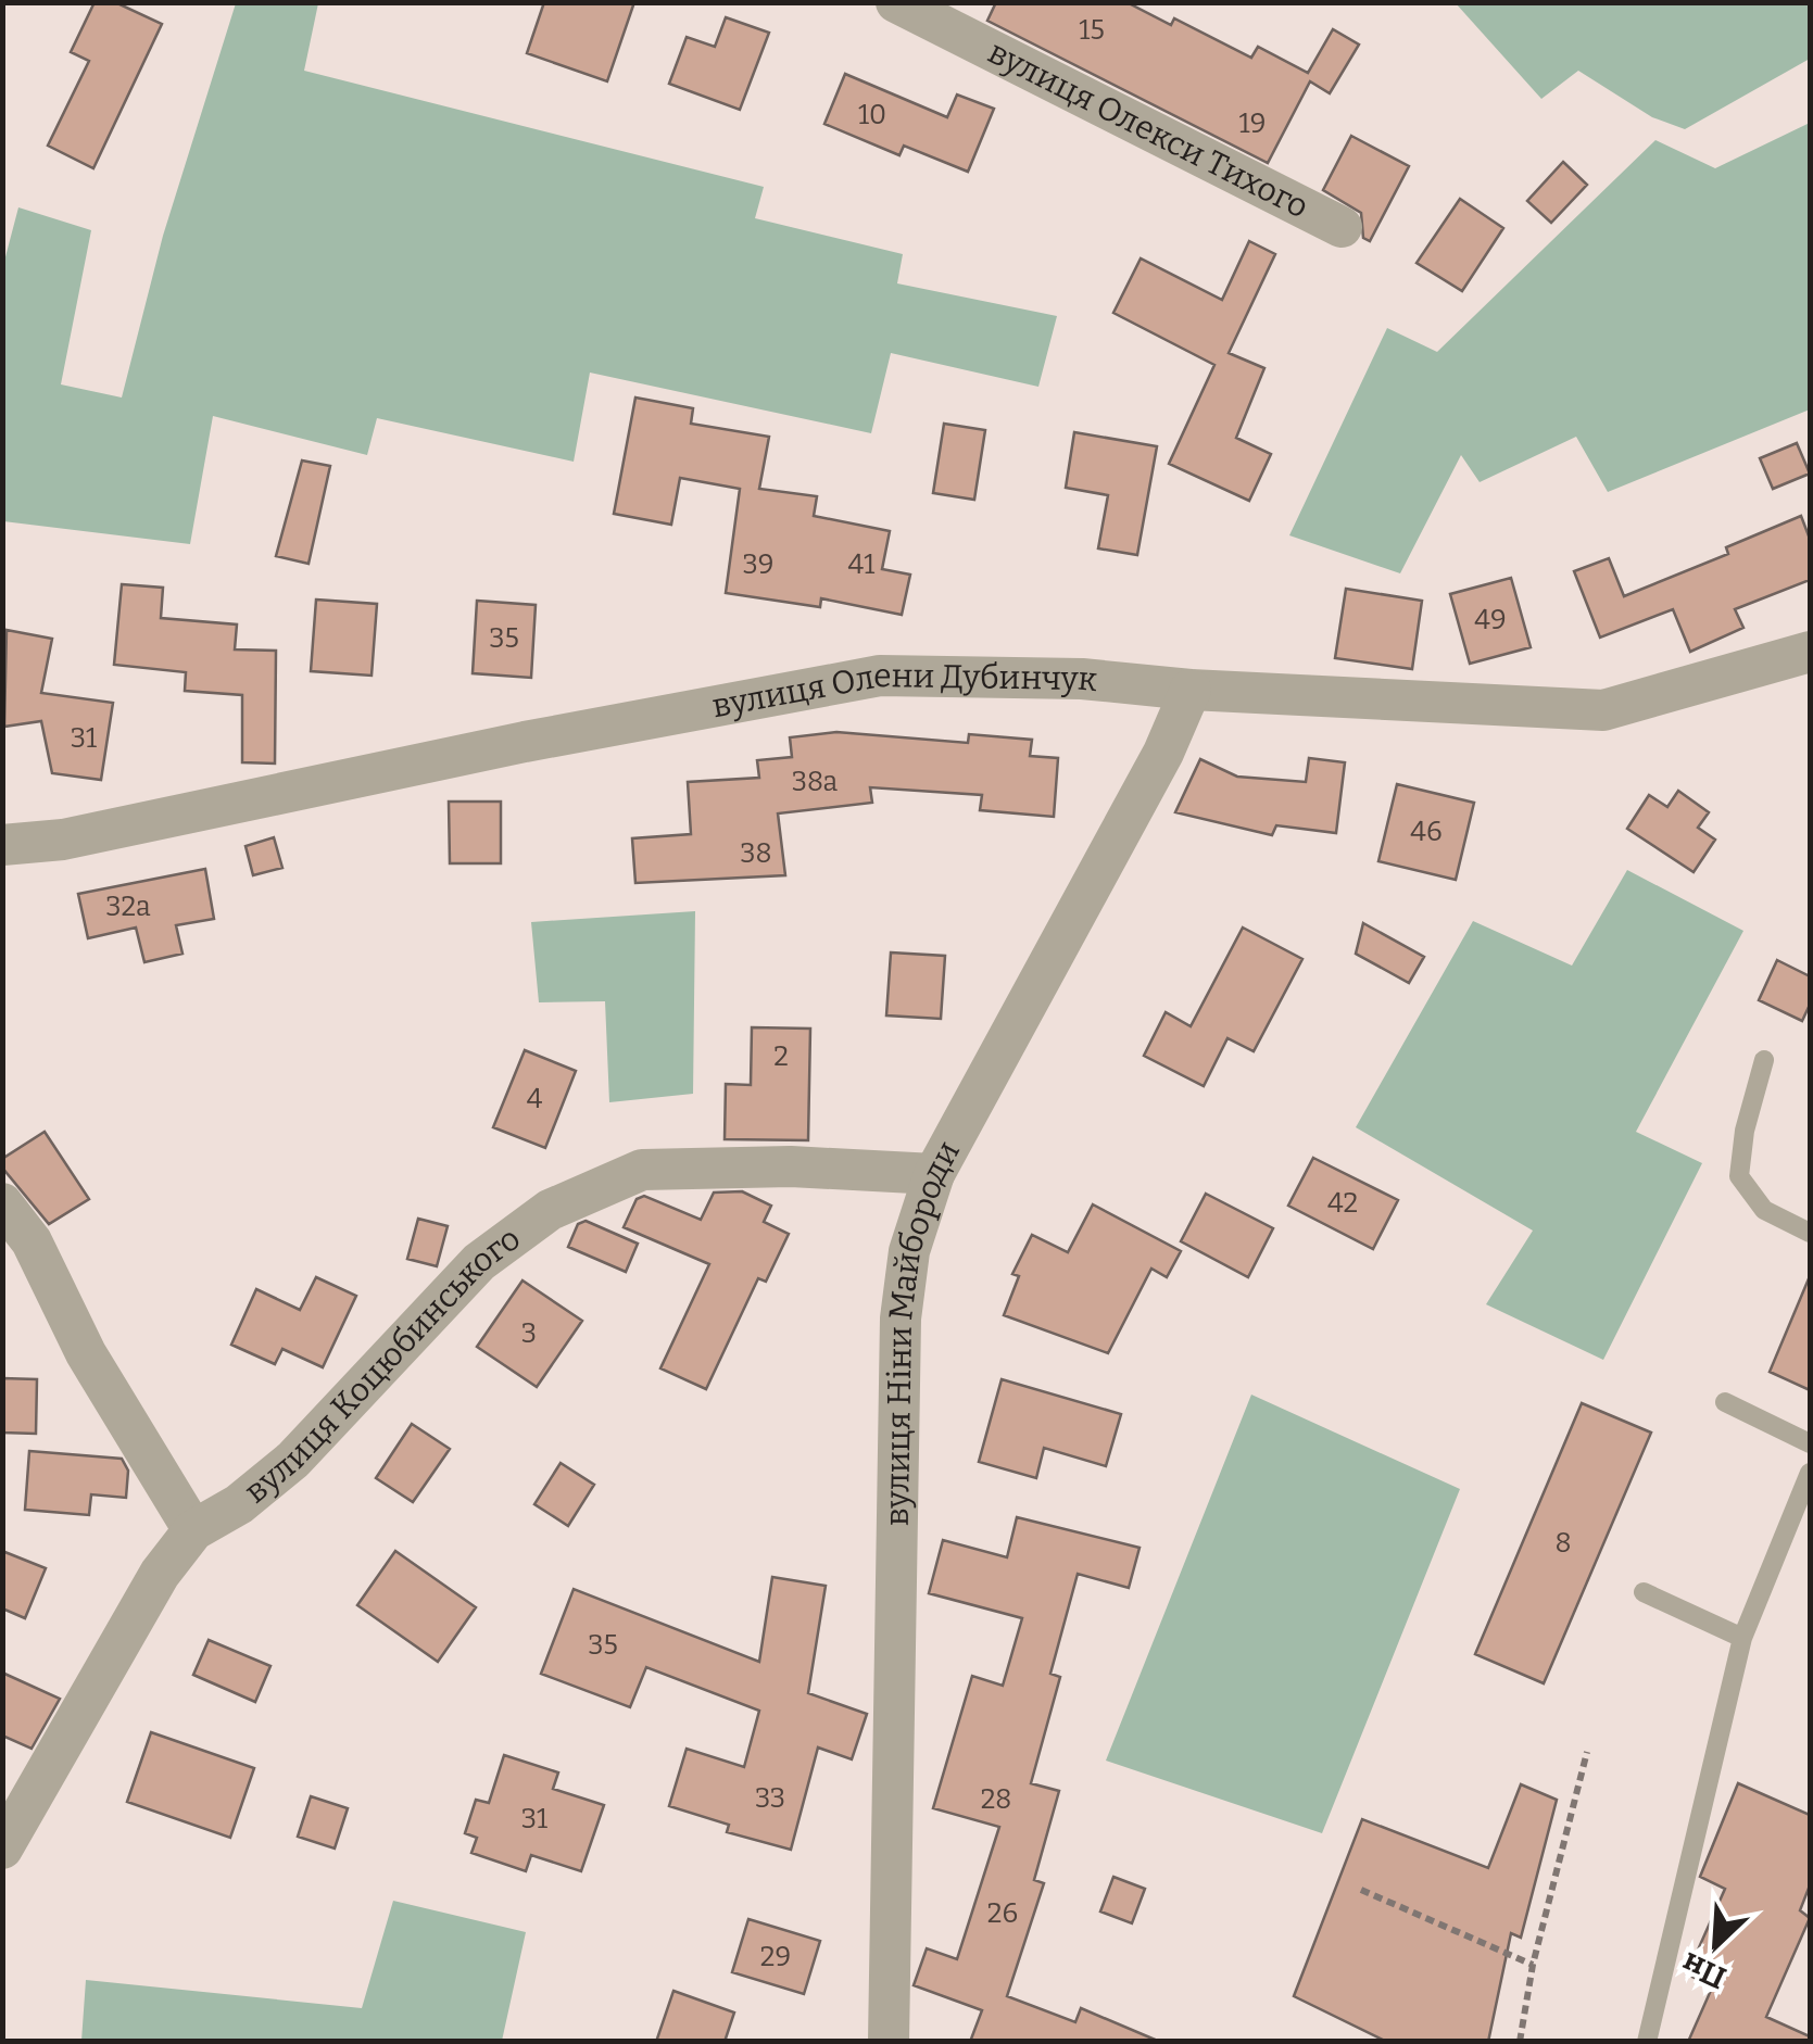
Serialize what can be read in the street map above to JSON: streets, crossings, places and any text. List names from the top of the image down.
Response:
{
  "streets": {
    "street": [
      "вулиця Олекси Тихого",
      "вулиця Олени Дубинчук",
      "вулиця Ніни Майбороди",
      "вулиця Коцюбинського"
    ]
  },
  "crossings": [
    ["вулиця Олени Дубинчук", "вулиця Ніни Майбороди"],
    ["вулиця Ніни Майбороди", "вулиця Коцюбинського"]
  ],
  "house_numbers": [
    "15",
    "10",
    "19",
    "39",
    "41",
    "49",
    "35",
    "31",
    "38а",
    "46",
    "38",
    "32а",
    "2",
    "4",
    "42",
    "3",
    "8",
    "35",
    "33",
    "28",
    "31",
    "26",
    "29"
  ],
  "north": "bottom left"
}
